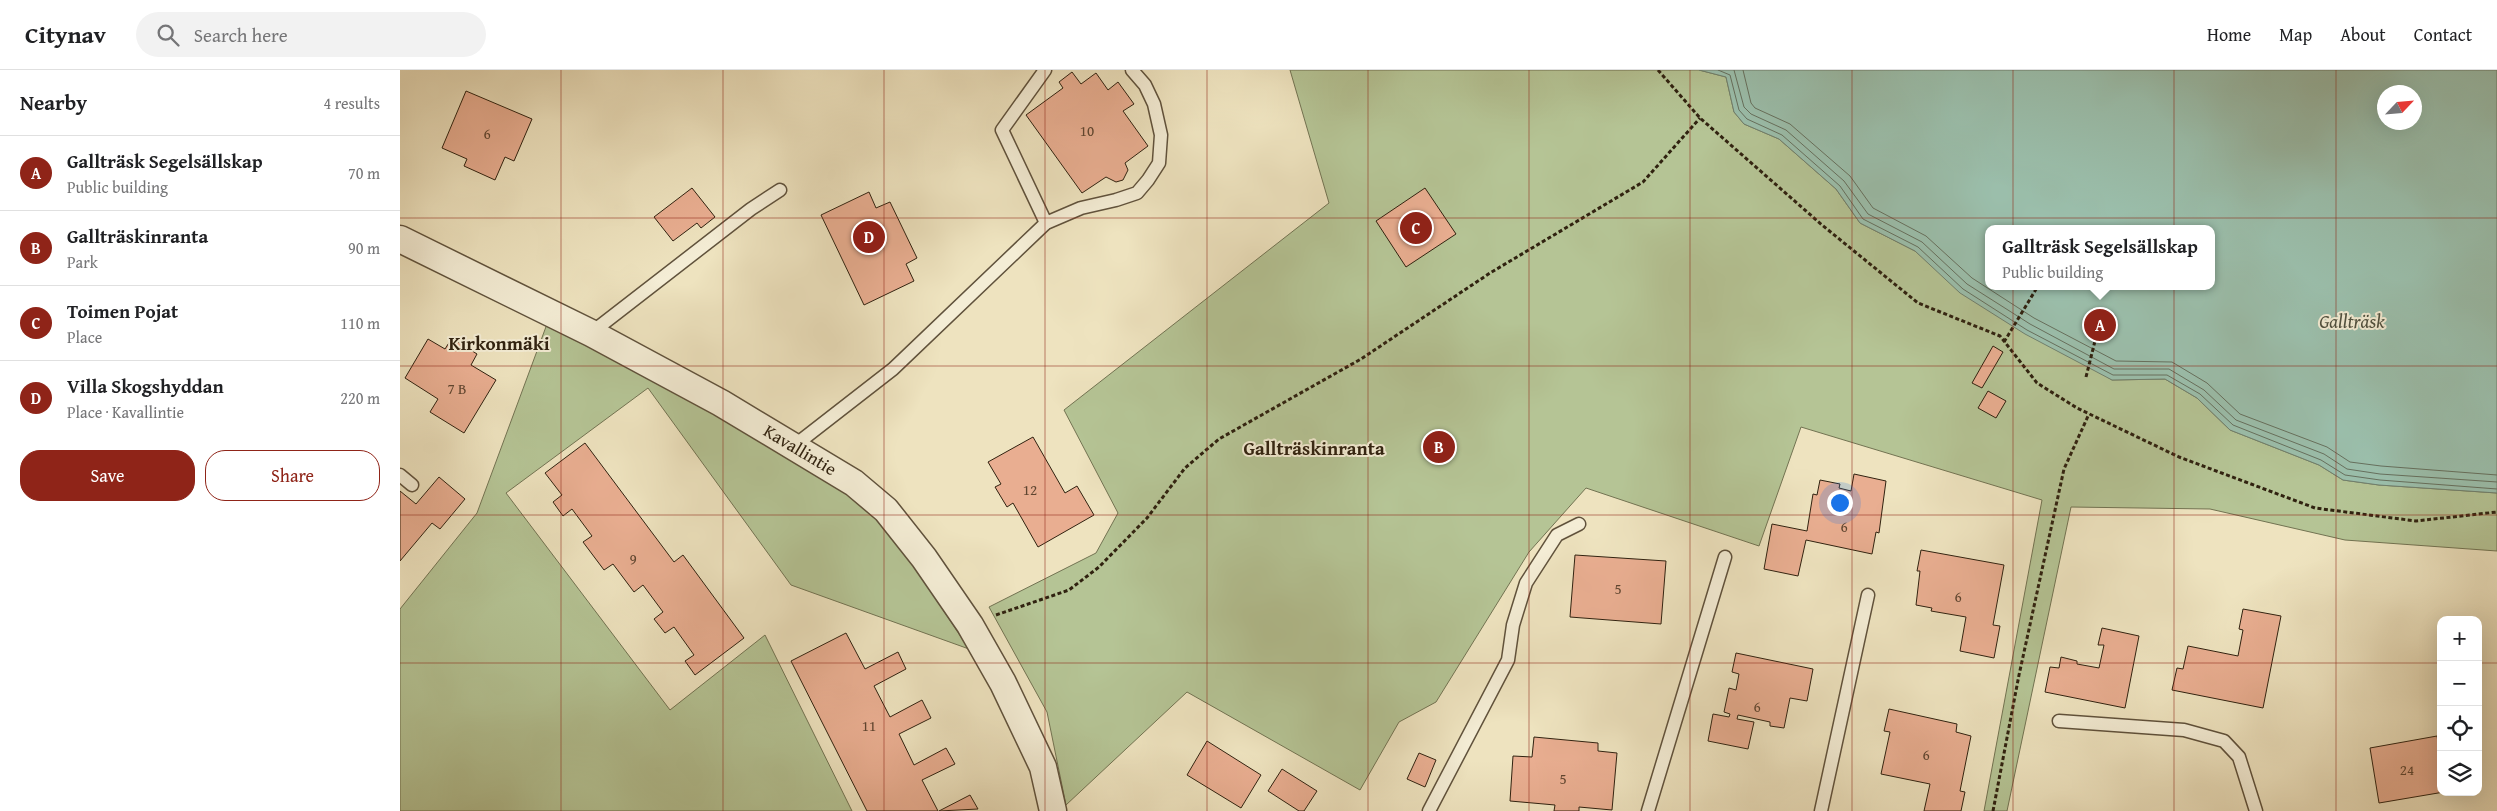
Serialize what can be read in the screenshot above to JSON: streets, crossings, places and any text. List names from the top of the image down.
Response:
{
  "streets": {
    "street": ["Kavallintie"]
  },
  "districts": ["Kirkonmäki", "Gallträskinranta"],
  "water": ["Gallträsk"],
  "house_numbers": [
    "10",
    "6",
    "7 B",
    "12",
    "6",
    "9",
    "5",
    "6",
    "6",
    "11",
    "6",
    "24",
    "5"
  ],
  "north": "top right",
  "page": {
    "header": "Citynav",
    "search": "Search here",
    "nav": [
      "Home",
      "Map",
      "About",
      "Contact"
    ],
    "heading": ["Nearby", "4 results"],
    "list": [
      {
        "mark": "A",
        "name": "Gallträsk Segelsällskap",
        "note": "Public building",
        "value": "70 m"
      },
      {
        "mark": "B",
        "name": "Gallträskinranta",
        "note": "Park",
        "value": "90 m"
      },
      {
        "mark": "C",
        "name": "Toimen Pojat",
        "note": "Place",
        "value": "110 m"
      },
      {
        "mark": "D",
        "name": "Villa Skogshyddan",
        "note": "Place · Kavallintie",
        "value": "220 m"
      }
    ],
    "pins": [
      "C",
      "D",
      "A",
      "B"
    ],
    "popup": ["Gallträsk Segelsällskap", "Public building"],
    "buttons": ["Save", "Share"],
    "map_buttons": ["+", "−"]
  }
}
